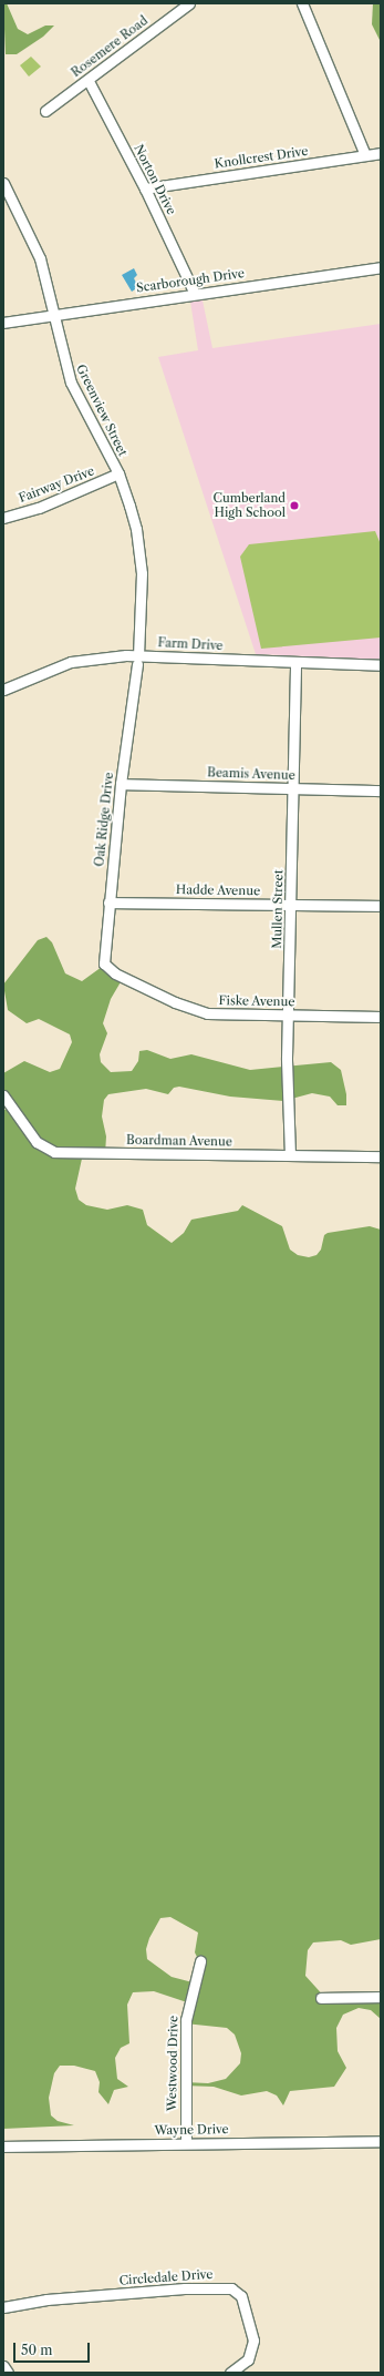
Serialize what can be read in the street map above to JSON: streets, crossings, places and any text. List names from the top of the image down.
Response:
{
  "streets": {
    "street": [
      "Rosemere Road",
      "Knollcrest Drive",
      "Norton Drive",
      "Scarborough Drive",
      "Greenview Street",
      "Fairway Drive",
      "Farm Drive",
      "Beamis Avenue",
      "Oak Ridge Drive",
      "Hadde Avenue",
      "Mullen Street",
      "Fiske Avenue",
      "Boardman Avenue",
      "Westwood Drive",
      "Wayne Drive",
      "Circledale Drive"
    ]
  },
  "crossings": [
    ["Rosemere Road", "Norton Drive"],
    ["Knollcrest Drive", "Norton Drive"],
    ["Norton Drive", "Scarborough Drive"],
    ["Scarborough Drive", "Greenview Street"],
    ["Greenview Street", "Fairway Drive"],
    ["Greenview Street", "Farm Drive"],
    ["Greenview Street", "Oak Ridge Drive"],
    ["Farm Drive", "Oak Ridge Drive"],
    ["Farm Drive", "Mullen Street"],
    ["Beamis Avenue", "Oak Ridge Drive"],
    ["Beamis Avenue", "Mullen Street"],
    ["Oak Ridge Drive", "Hadde Avenue"],
    ["Oak Ridge Drive", "Fiske Avenue"],
    ["Hadde Avenue", "Mullen Street"],
    ["Mullen Street", "Fiske Avenue"],
    ["Mullen Street", "Boardman Avenue"],
    ["Westwood Drive", "Wayne Drive"]
  ],
  "places": ["Cumberland High School"],
  "scale_bar": "50 m"
}
